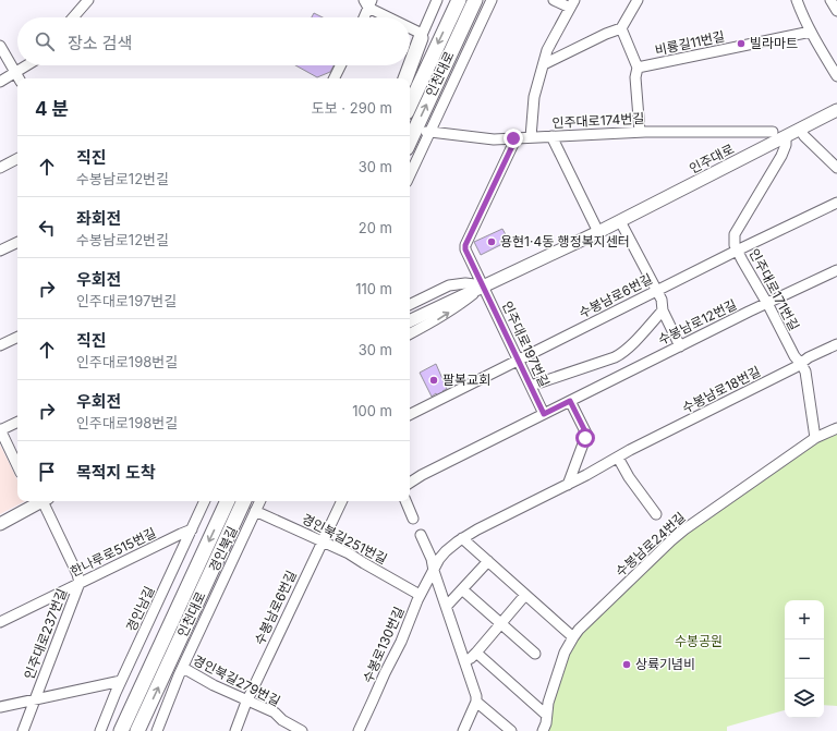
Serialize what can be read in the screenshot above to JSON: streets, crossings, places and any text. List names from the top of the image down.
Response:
{
  "streets": {
    "highway": ["인천대로"],
    "main road": ["인주대로"],
    "street": [
      "비룡길11번길",
      "인주대로174번길",
      "인주대로171번길",
      "수봉남로6번길",
      "수봉남로12번길",
      "인주대로197번길",
      "수봉남로18번길",
      "경인북길251번길",
      "수봉남로24번길",
      "경인북길",
      "한나루로515번길",
      "경인남길",
      "인주대로237번길",
      "수봉로130번길",
      "경인북길279번길"
    ]
  },
  "crossings": [
    ["인주대로174번길", "인주대로"],
    ["인주대로174번길", "인주대로197번길"],
    ["인주대로", "인주대로171번길"],
    ["인주대로", "인주대로197번길"],
    ["인주대로171번길", "수봉남로6번길"],
    ["인주대로171번길", "수봉남로12번길"],
    ["인주대로171번길", "수봉남로18번길"],
    ["인주대로171번길", "수봉남로24번길"],
    ["수봉남로6번길", "인주대로197번길"],
    ["수봉남로6번길", "경인북길251번길"],
    ["수봉남로6번길", "경인북길279번길"],
    ["수봉남로12번길", "인주대로197번길"],
    ["수봉남로18번길", "수봉로130번길"],
    ["경인북길251번길", "경인북길"],
    ["경인북길251번길", "수봉로130번길"],
    ["경인북길", "경인북길279번길"],
    ["한나루로515번길", "경인남길"],
    ["한나루로515번길", "인주대로237번길"]
  ],
  "parks": ["수봉공원"],
  "places": [
    "빌라마트",
    "용현1·4동 행정복지센터",
    "팔복교회",
    "상륙기념비"
  ],
  "page": {
    "search": "장소 검색",
    "heading": ["4 분", "도보 · 290 m"],
    "list": [
      ["직진", "수봉남로12번길", "30 m"],
      ["좌회전", "수봉남로12번길", "20 m"],
      ["우회전", "인주대로197번길", "110 m"],
      ["직진", "인주대로198번길", "30 m"],
      ["우회전", "인주대로198번길", "100 m"],
      "목적지 도착"
    ],
    "map_buttons": ["+", "−"]
  }
}
